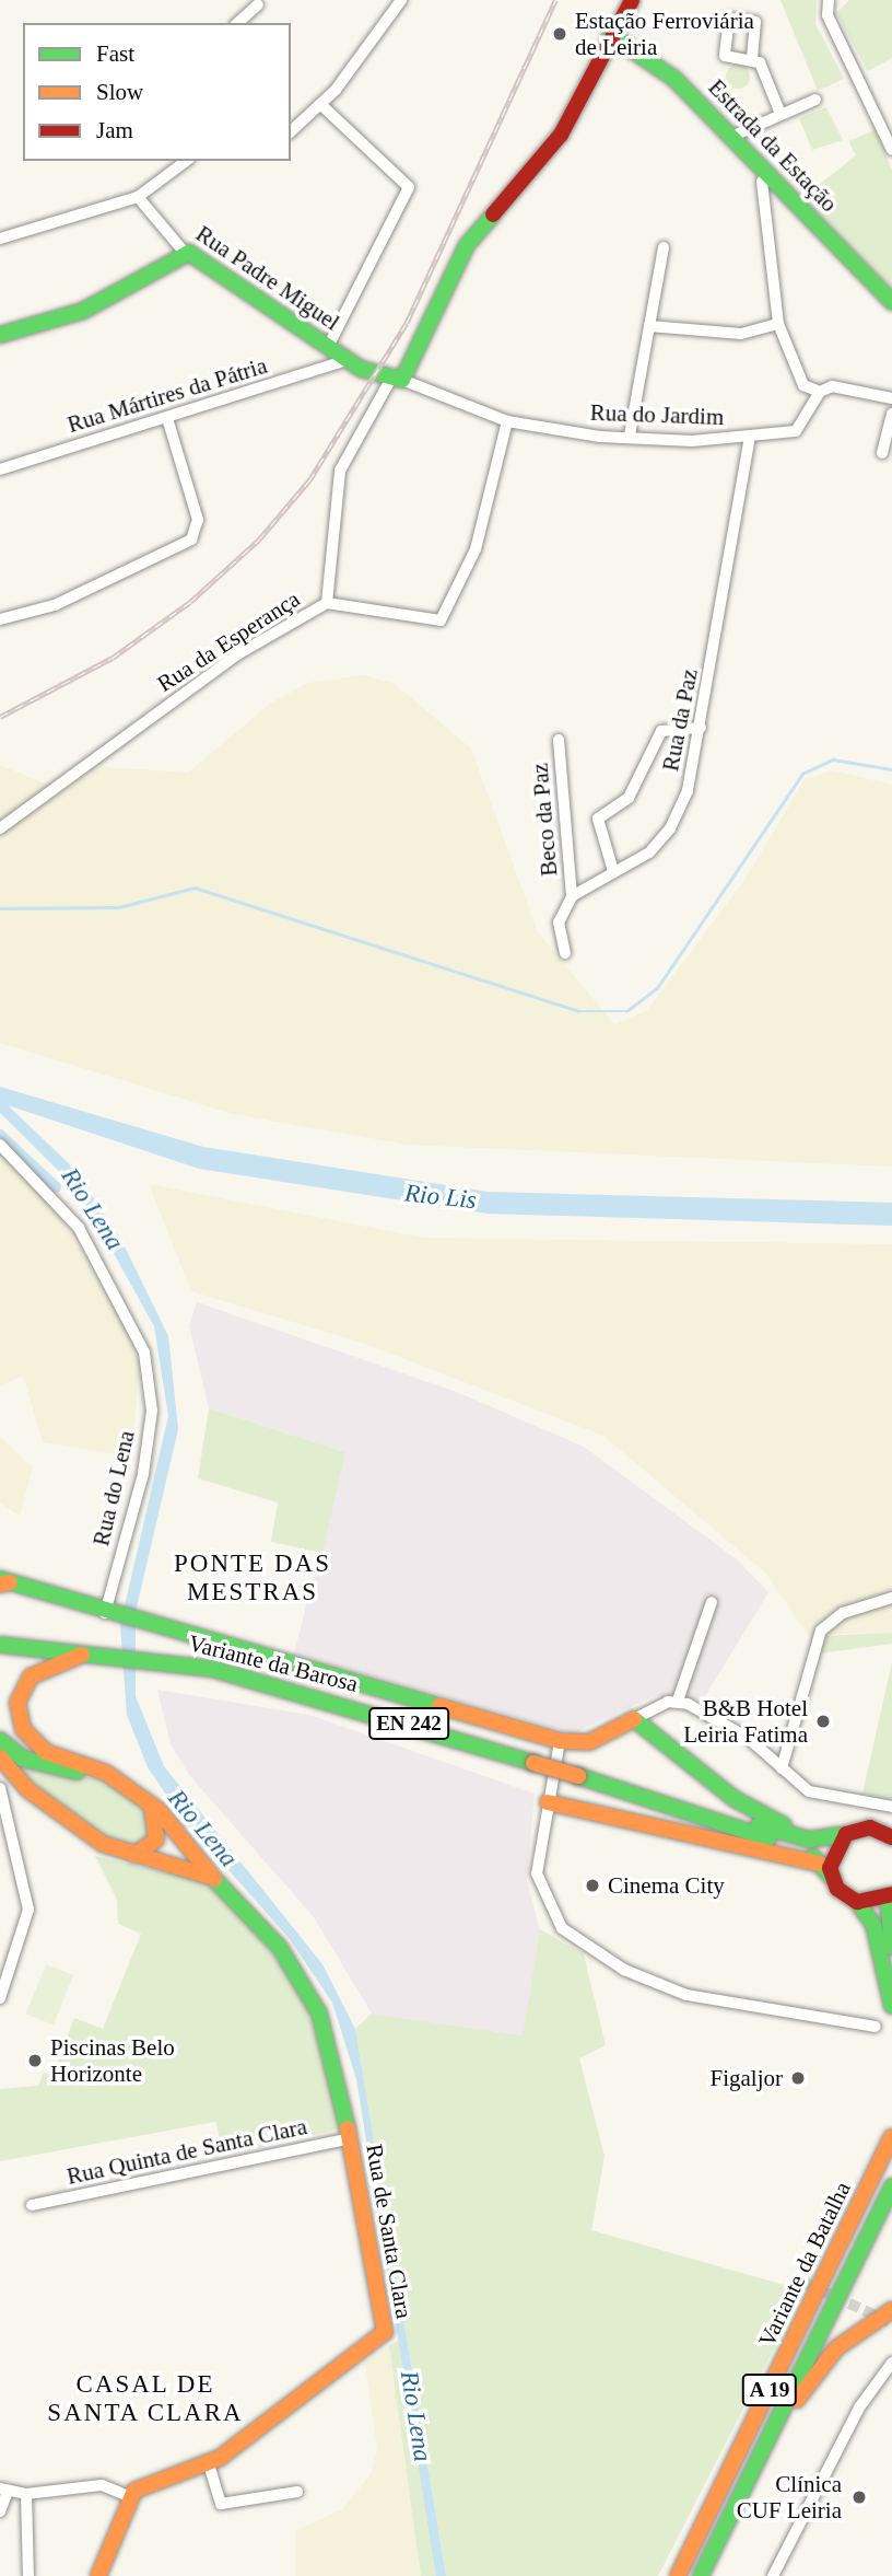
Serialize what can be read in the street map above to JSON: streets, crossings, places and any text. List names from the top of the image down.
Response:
{
  "streets": {
    "main road": [
      "Estrada da Estação",
      "Rua Padre Miguel",
      "Variante da Barosa",
      "EN 242",
      "Rua de Santa Clara",
      "Variante da Batalha",
      "A 19"
    ],
    "street": [
      "Rua Mártires da Pátria",
      "Rua do Jardim",
      "Rua da Esperança",
      "Rua da Paz",
      "Beco da Paz",
      "Rua do Lena",
      "Rua Quinta de Santa Clara"
    ]
  },
  "crossings": [
    ["Rua Padre Miguel", "Rua Mártires da Pátria"],
    ["Rua Padre Miguel", "Rua do Jardim"],
    ["Rua do Jardim", "Rua da Esperança"],
    ["Rua do Jardim", "Rua da Paz"],
    ["Rua da Paz", "Beco da Paz"],
    ["Rua do Lena", "EN 242"],
    ["Variante da Barosa", "EN 242"],
    ["Rua Quinta de Santa Clara", "Rua de Santa Clara"]
  ],
  "districts": ["PONTE DAS MESTRAS", "CASAL DE SANTA CLARA"],
  "water": ["Rio Lis", "Rio Lena"],
  "places": [
    "Estação Ferroviária de Leiria",
    "B&B Hotel Leiria Fatima",
    "Cinema City",
    "Piscinas Belo Horizonte",
    "Figaljor",
    "Clínica CUF Leiria"
  ],
  "legend": ["Fast", "Slow", "Jam"]
}
